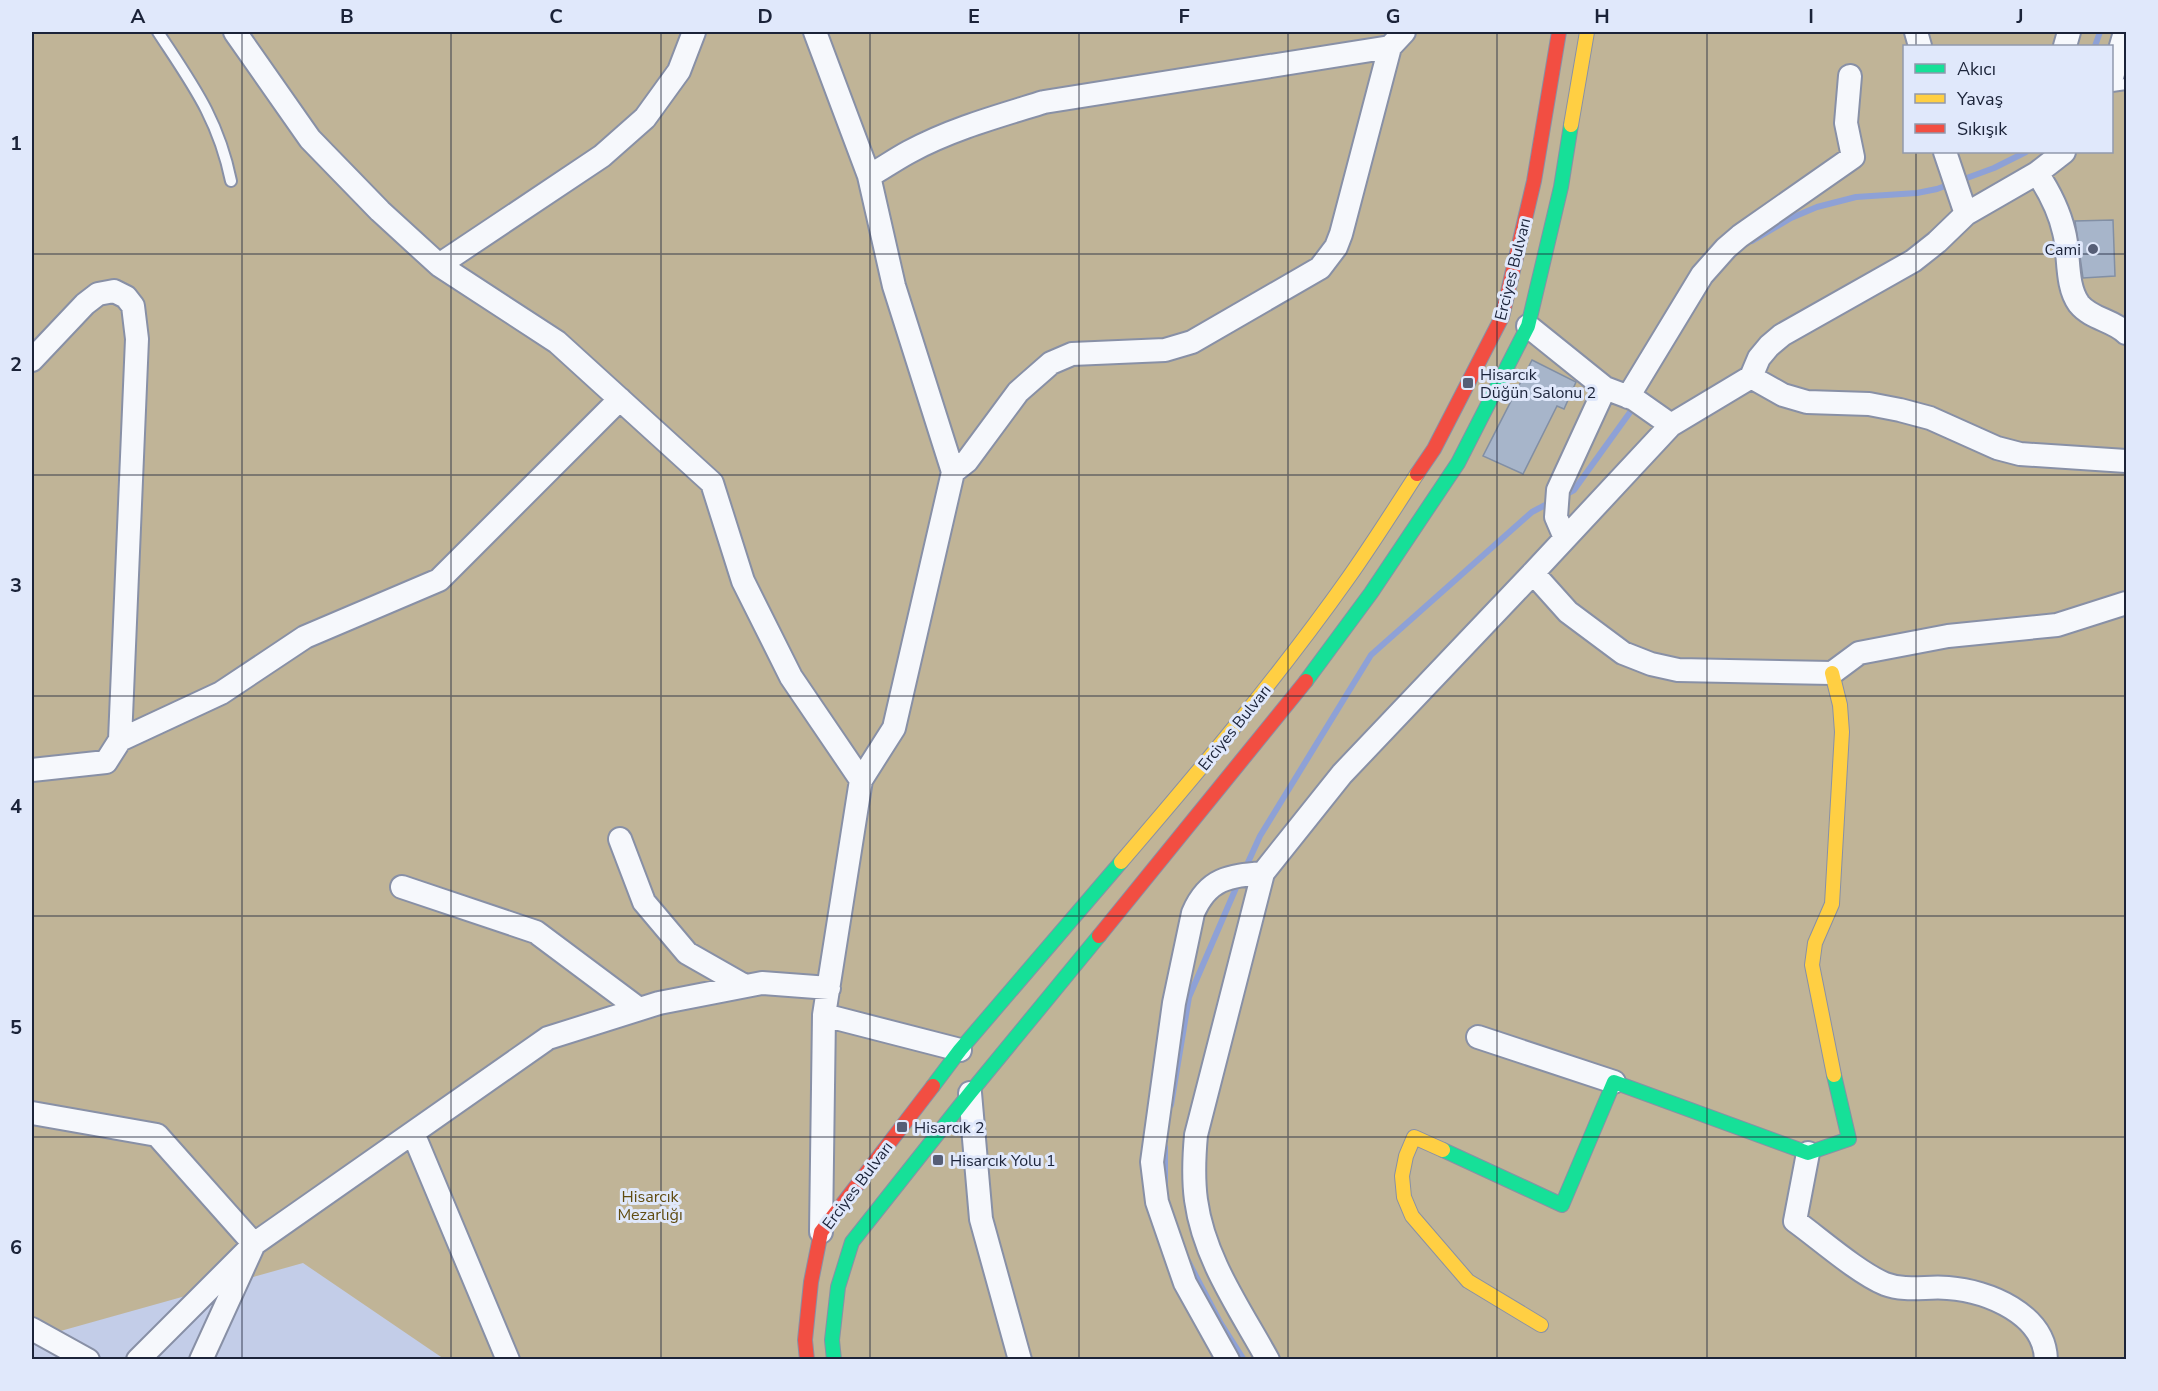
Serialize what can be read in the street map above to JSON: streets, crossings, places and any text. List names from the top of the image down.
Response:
{
  "streets": {
    "main road": ["Erciyes Bulvarı"]
  },
  "parks": ["Hisarcık Mezarlığı"],
  "places": {
    "other": ["Cami"],
    "transit": ["Hisarcık Düğün Salonu 2", "Hisarcık 2", "Hisarcık Yolu 1"]
  },
  "legend": ["Akıcı", "Yavaş", "Sıkışık"],
  "grid": {
    "columns": [
      "A",
      "B",
      "C",
      "D",
      "E",
      "F",
      "G",
      "H",
      "I",
      "J"
    ],
    "rows": [
      "1",
      "2",
      "3",
      "4",
      "5",
      "6"
    ]
  }
}
